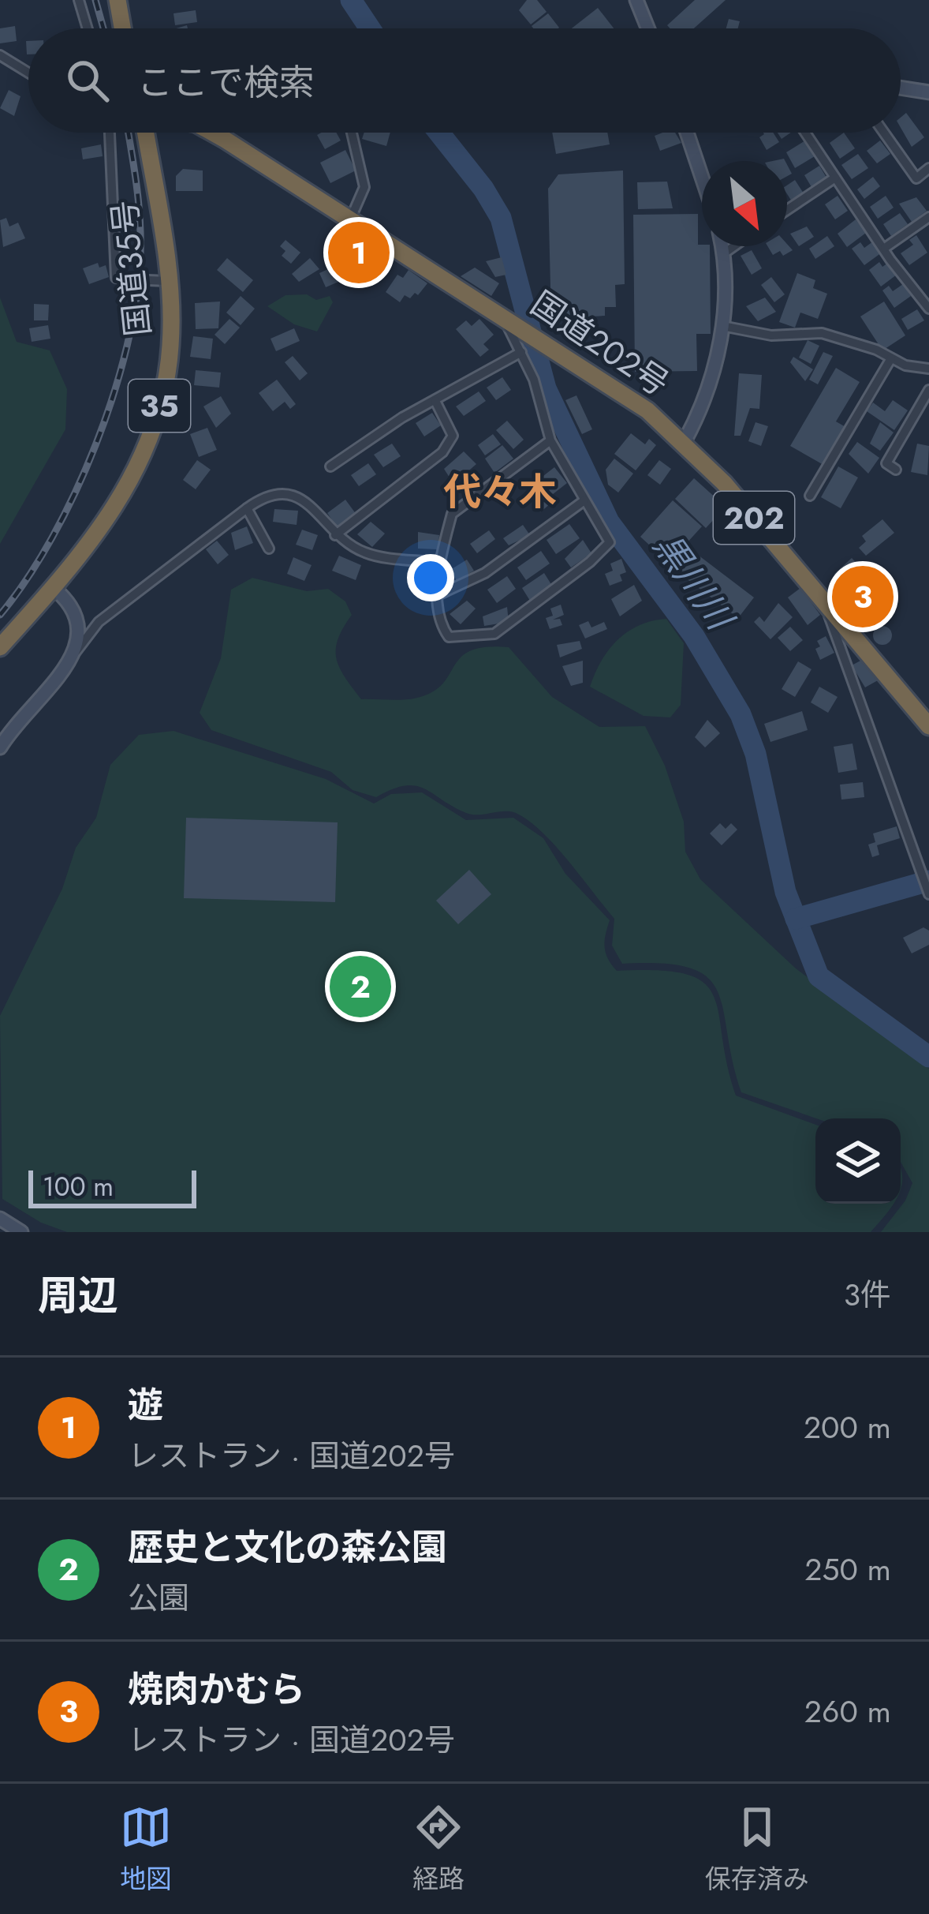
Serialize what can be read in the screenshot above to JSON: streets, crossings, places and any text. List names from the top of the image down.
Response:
{
  "streets": {
    "highway": [
      "国道35号",
      "国道202号",
      "35",
      "202"
    ]
  },
  "districts": ["代々木"],
  "water": ["黒川川"],
  "scale_bar": "100 m",
  "north": "bottom right",
  "page": {
    "search": "ここで検索",
    "pins": ["1", "3", "2"],
    "scale": "100 m",
    "heading": ["周辺", "3件"],
    "list": [
      {
        "mark": "1",
        "name": "遊",
        "note": "レストラン · 国道202号",
        "value": "200 m"
      },
      {
        "mark": "2",
        "name": "歴史と文化の森公園",
        "note": "公園",
        "value": "250 m"
      },
      {
        "mark": "3",
        "name": "焼肉かむら",
        "note": "レストラン · 国道202号",
        "value": "260 m"
      }
    ],
    "nav": ["地図", "経路", "保存済み"]
  }
}
